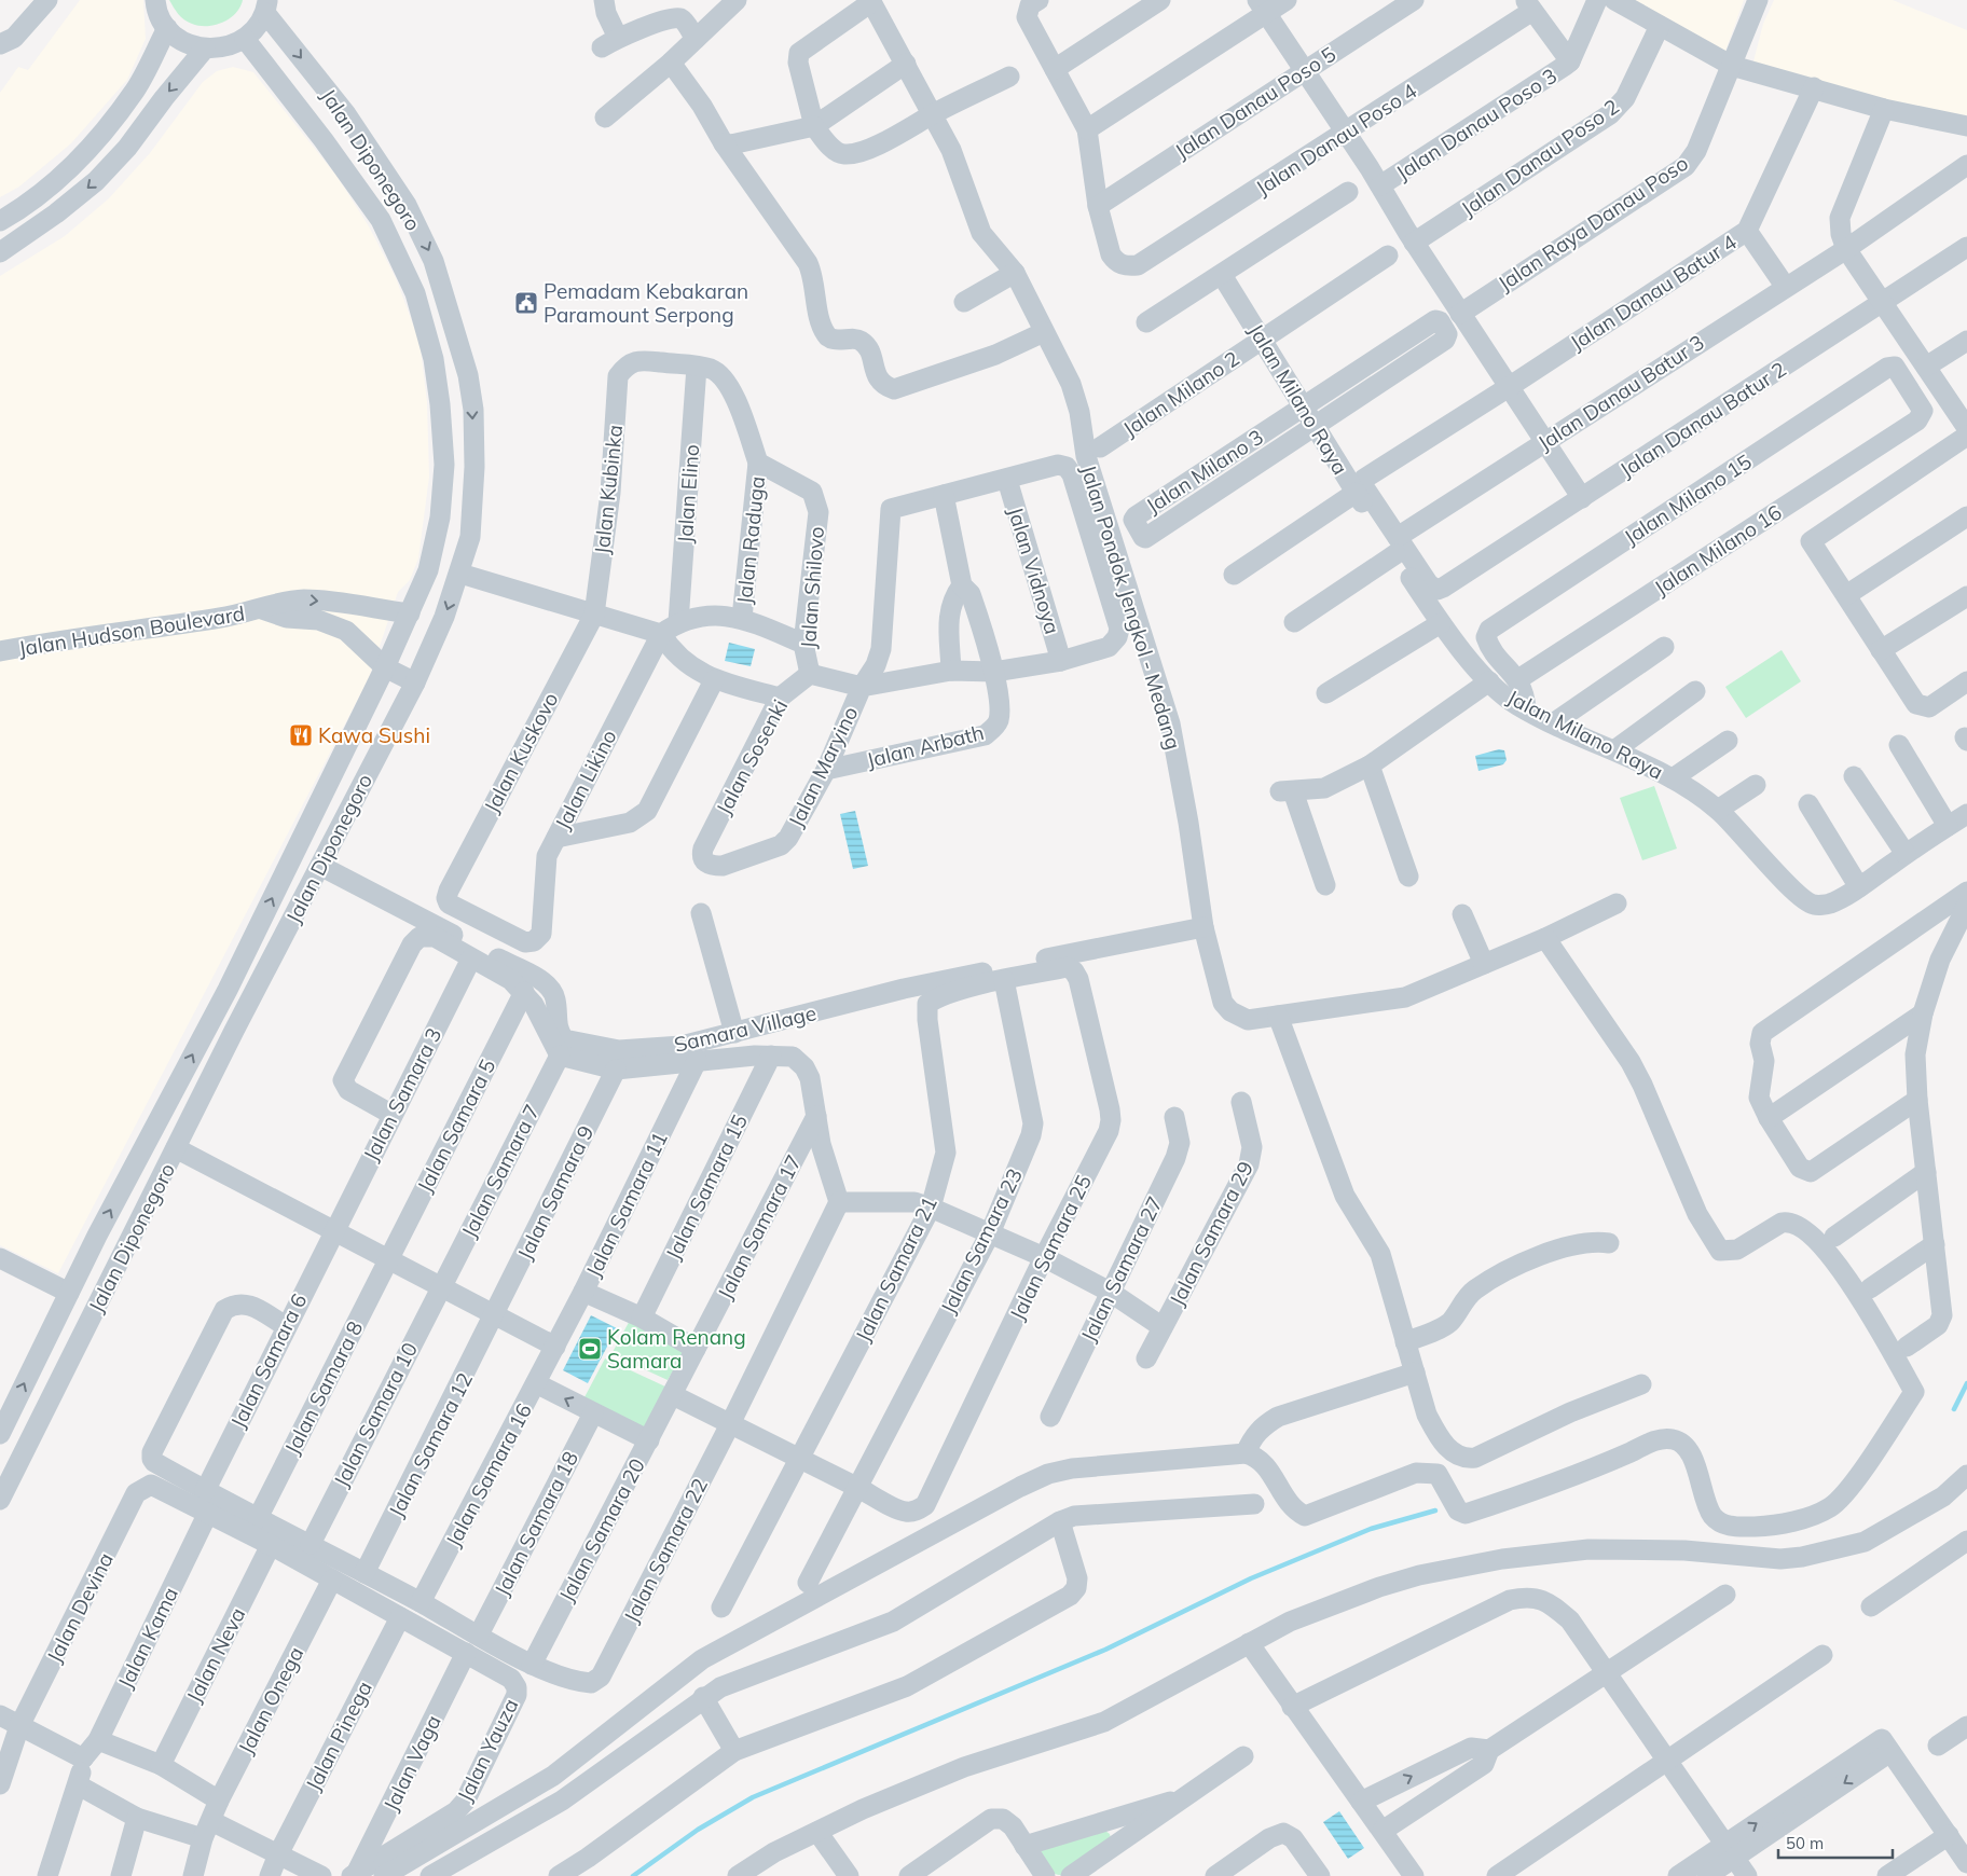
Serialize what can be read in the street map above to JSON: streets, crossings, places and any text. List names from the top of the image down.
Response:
{
  "streets": {
    "street": [
      "Jalan Danau Poso 5",
      "Jalan Danau Poso 3",
      "Jalan Danau Poso 4",
      "Jalan Danau Poso 2",
      "Jalan Diponegoro",
      "Jalan Raya Danau Poso",
      "Jalan Danau Batur 4",
      "Jalan Danau Batur 3",
      "Jalan Milano 2",
      "Jalan Milano Raya",
      "Jalan Danau Batur 2",
      "Jalan Milano 3",
      "Jalan Kubinka",
      "Jalan Elino",
      "Jalan Milano 15",
      "Jalan Raduga",
      "Jalan Milano 16",
      "Jalan Vidnoya",
      "Jalan Shilovo",
      "Jalan Pondok Jengkol - Medang",
      "Jalan Hudson Boulevard",
      "Jalan Arbath",
      "Jalan Kuskovo",
      "Jalan Sosenki",
      "Jalan Maryino",
      "Jalan Likino",
      "Samara Village",
      "Jalan Samara 3",
      "Jalan Samara 5",
      "Jalan Samara 7",
      "Jalan Samara 15",
      "Jalan Samara 9",
      "Jalan Samara 11",
      "Jalan Samara 17",
      "Jalan Samara 29",
      "Jalan Samara 23",
      "Jalan Samara 25",
      "Jalan Samara 21",
      "Jalan Samara 27",
      "Jalan Samara 6",
      "Jalan Samara 8",
      "Jalan Samara 10",
      "Jalan Samara 12",
      "Jalan Samara 16",
      "Jalan Samara 18",
      "Jalan Samara 20",
      "Jalan Samara 22",
      "Jalan Devina",
      "Jalan Kama",
      "Jalan Neva",
      "Jalan Onega",
      "Jalan Pinega",
      "Jalan Yauza",
      "Jalan Vaga"
    ]
  },
  "crossings": [
    ["Jalan Danau Poso 5", "Jalan Danau Poso 4"],
    ["Jalan Diponegoro", "Jalan Hudson Boulevard"],
    ["Jalan Diponegoro", "Samara Village"],
    ["Jalan Danau Batur 4", "Jalan Milano Raya"],
    ["Jalan Danau Batur 3", "Jalan Milano Raya"],
    ["Jalan Danau Batur 3", "Jalan Danau Batur 2"],
    ["Jalan Milano 2", "Jalan Milano Raya"],
    ["Jalan Milano Raya", "Jalan Danau Batur 2"],
    ["Jalan Milano Raya", "Jalan Milano 3"],
    ["Jalan Kubinka", "Jalan Elino"],
    ["Jalan Kubinka", "Jalan Kuskovo"],
    ["Jalan Milano 15", "Jalan Milano 16"],
    ["Jalan Raduga", "Jalan Shilovo"],
    ["Jalan Shilovo", "Jalan Sosenki"],
    ["Jalan Pondok Jengkol - Medang", "Samara Village"],
    ["Jalan Arbath", "Jalan Maryino"],
    ["Jalan Kuskovo", "Jalan Likino"],
    ["Jalan Sosenki", "Jalan Maryino"],
    ["Jalan Samara 3", "Jalan Samara 6"],
    ["Jalan Samara 5", "Jalan Samara 8"],
    ["Jalan Samara 7", "Jalan Samara 10"],
    ["Jalan Samara 9", "Jalan Samara 12"],
    ["Jalan Samara 11", "Jalan Samara 16"],
    ["Jalan Samara 17", "Jalan Samara 20"],
    ["Jalan Samara 23", "Jalan Samara 25"],
    ["Jalan Samara 23", "Jalan Samara 21"],
    ["Jalan Samara 25", "Jalan Samara 21"],
    ["Jalan Samara 20", "Jalan Samara 22"],
    ["Jalan Devina", "Jalan Kama"],
    ["Jalan Yauza", "Jalan Vaga"]
  ],
  "places": {
    "public building": ["Pemadam Kebakaran Paramount Serpong"],
    "restaurant": ["Kawa Sushi"],
    "sports": ["Kolam Renang Samara"]
  },
  "scale_bar": "50 m"
}
